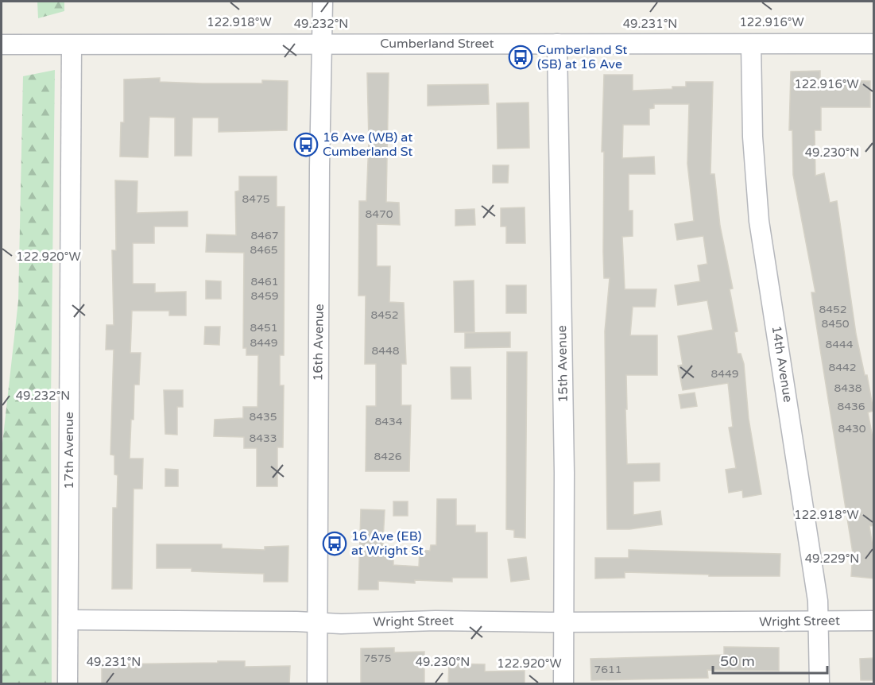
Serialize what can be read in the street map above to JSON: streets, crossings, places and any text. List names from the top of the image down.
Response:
{
  "streets": {
    "street": [
      "Cumberland Street",
      "16th Avenue",
      "15th Avenue",
      "14th Avenue",
      "17th Avenue",
      "Wright Street"
    ]
  },
  "crossings": [
    ["Cumberland Street", "16th Avenue"],
    ["Cumberland Street", "15th Avenue"],
    ["Cumberland Street", "14th Avenue"],
    ["Cumberland Street", "17th Avenue"],
    ["16th Avenue", "Wright Street"],
    ["15th Avenue", "Wright Street"],
    ["14th Avenue", "Wright Street"],
    ["17th Avenue", "Wright Street"]
  ],
  "places": {
    "bus stop": ["Cumberland St (SB) at 16 Ave", "16 Ave (WB) at Cumberland St", "16 Ave (EB) at Wright St"]
  },
  "house_numbers": [
    "8475",
    "8470",
    "8467",
    "8465",
    "8461",
    "8459",
    "8452",
    "8452",
    "8450",
    "8451",
    "8449",
    "8444",
    "8448",
    "8442",
    "8449",
    "8438",
    "8436",
    "8435",
    "8434",
    "8430",
    "8433",
    "8426",
    "7575",
    "7611"
  ],
  "scale_bar": "50 m",
  "coordinates": [
    "122.918°W",
    "122.916°W",
    "49.232°N",
    "49.231°N",
    "49.230°N",
    "122.920°W",
    "49.229°N"
  ]
}
